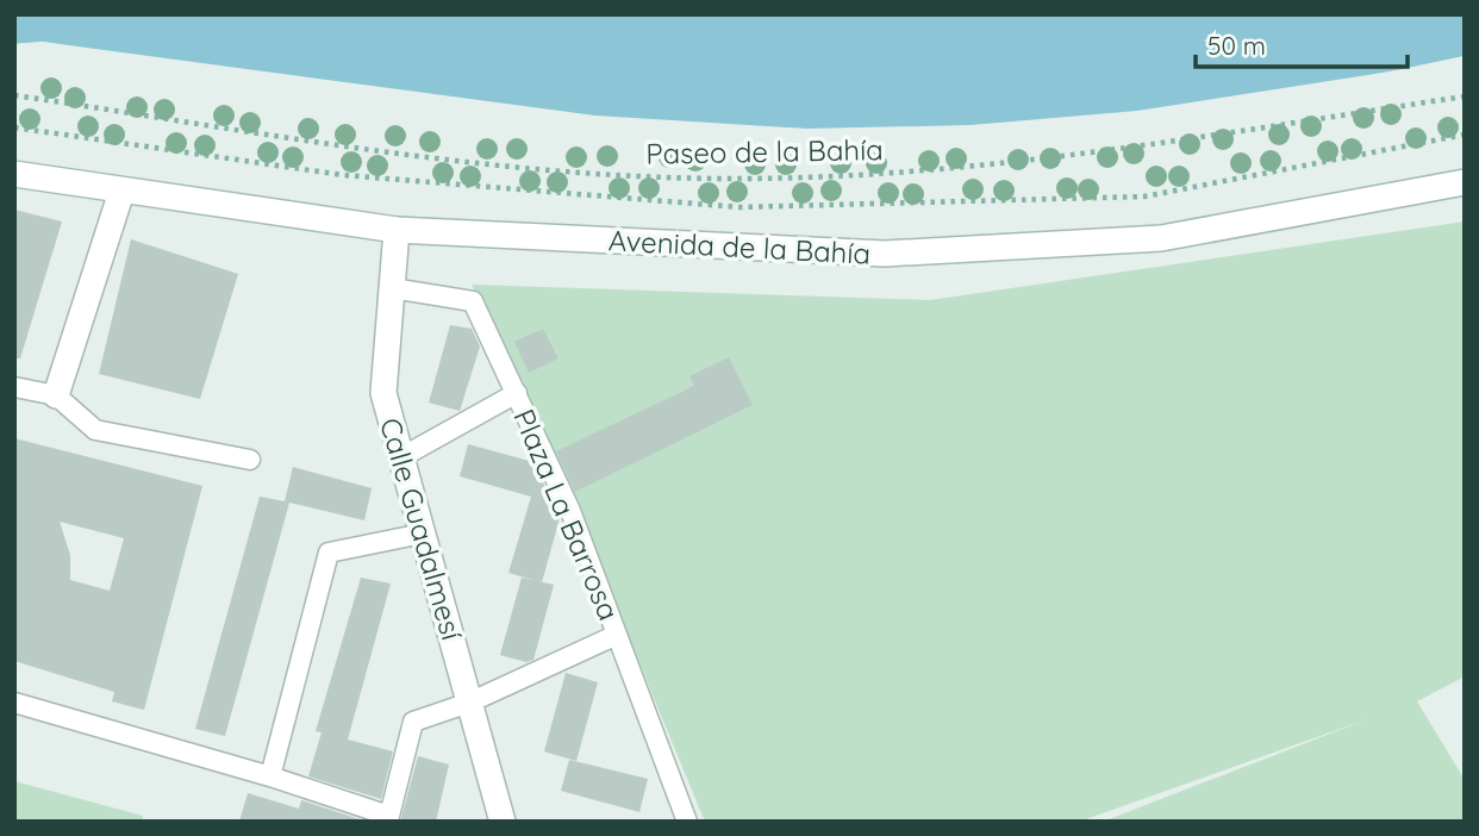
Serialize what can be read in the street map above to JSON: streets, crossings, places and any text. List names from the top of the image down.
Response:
{
  "streets": {
    "main road": ["Avenida de la Bahía", "Calle Guadalmesí"],
    "street": ["Plaza La Barrosa"],
    "path": ["Paseo de la Bahía"]
  },
  "crossings": [
    ["Avenida de la Bahía", "Calle Guadalmesí"],
    ["Plaza La Barrosa", "Calle Guadalmesí"]
  ],
  "scale_bar": "50 m"
}
